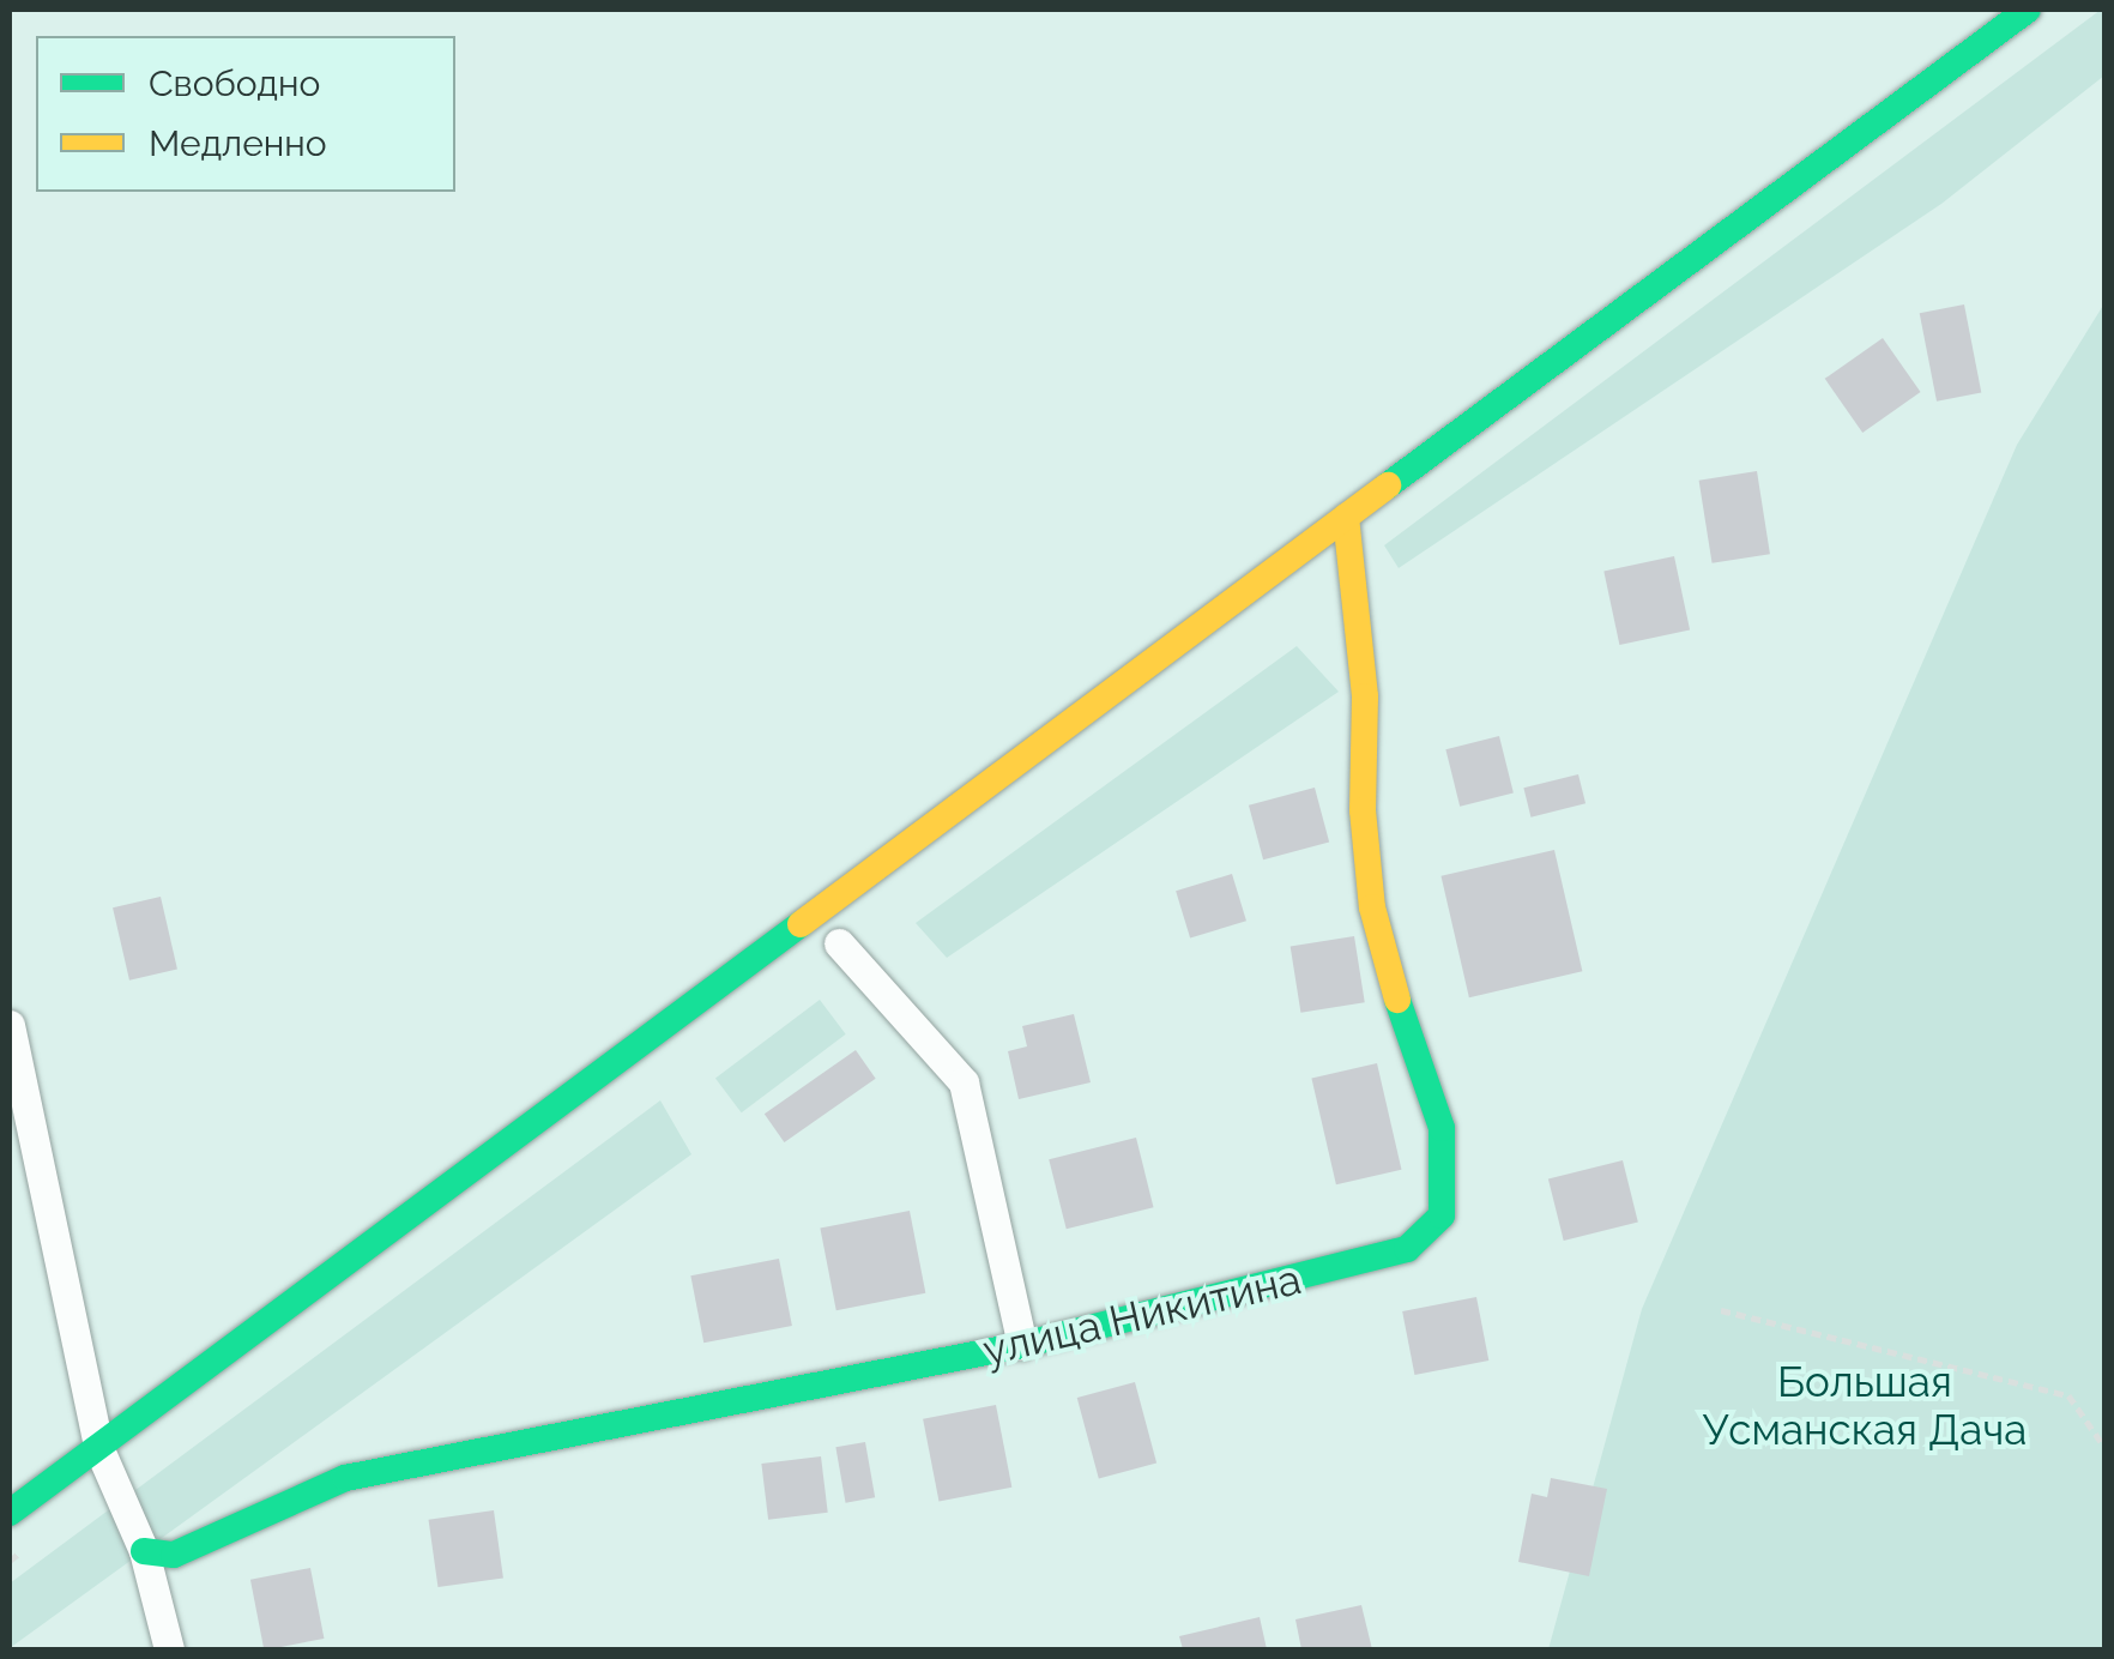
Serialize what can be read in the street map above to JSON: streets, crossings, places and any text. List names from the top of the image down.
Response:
{
  "streets": {
    "street": ["улица Никитина"]
  },
  "parks": ["Большая Усманская Дача"],
  "legend": ["Свободно", "Медленно"]
}
